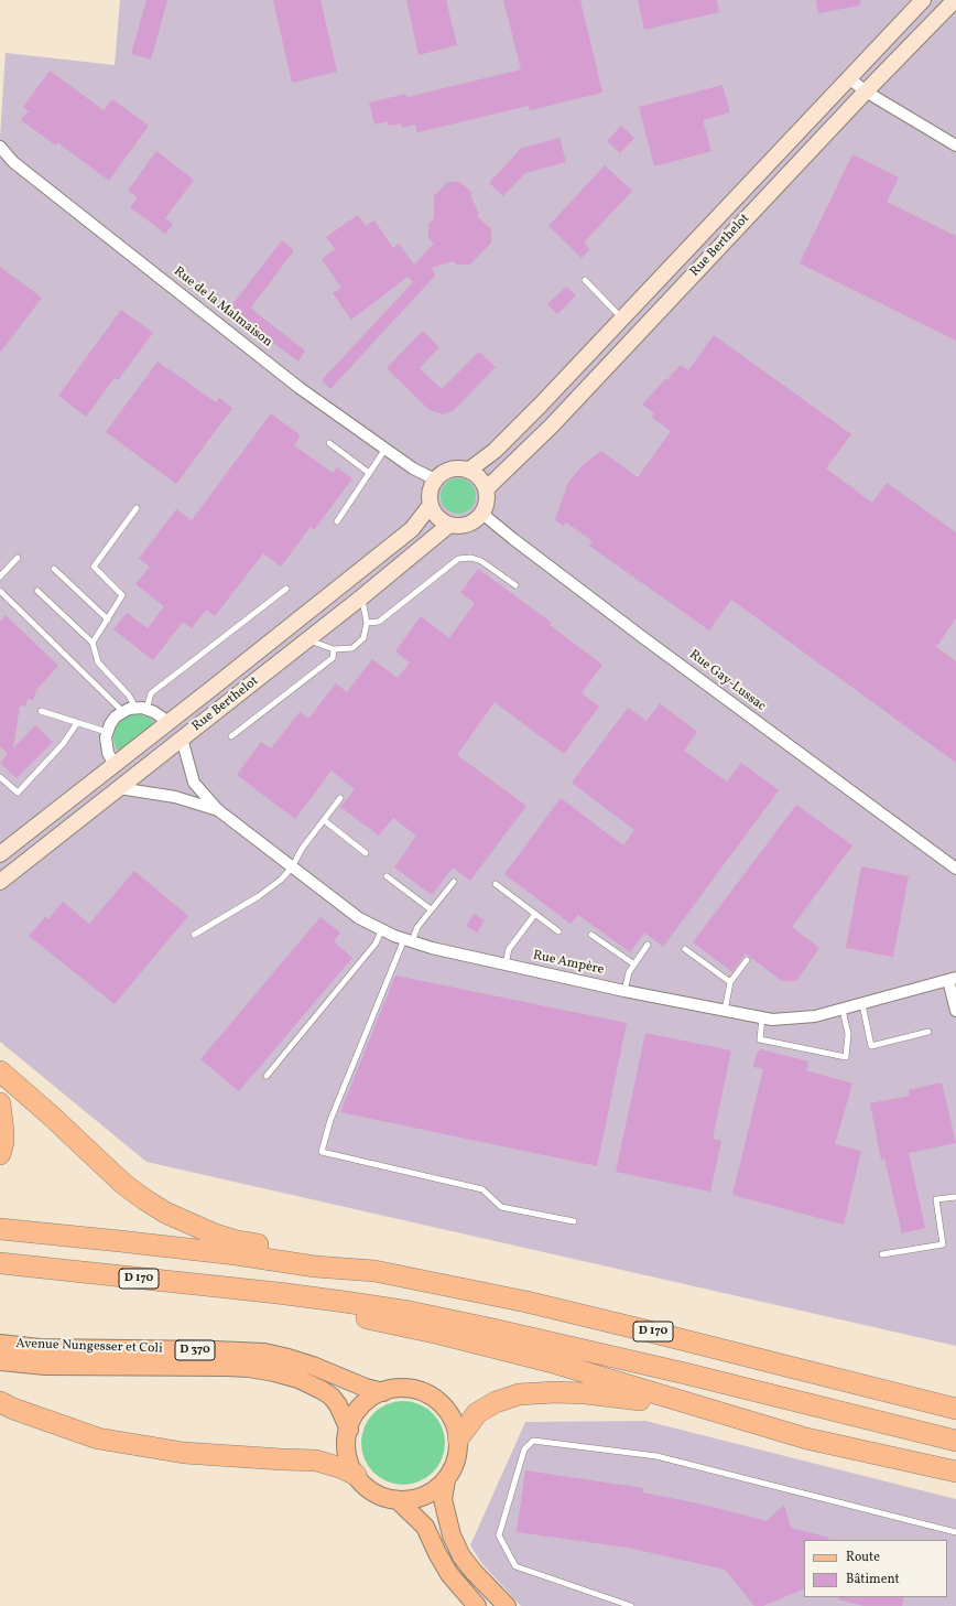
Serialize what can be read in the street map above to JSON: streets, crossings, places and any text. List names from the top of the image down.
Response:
{
  "streets": {
    "highway": ["D 170"],
    "main road": ["Rue Berthelot", "Avenue Nungesser et Coli", "D 370"],
    "street": ["Rue de la Malmaison", "Rue Gay-Lussac", "Rue Ampère"]
  },
  "crossings": [
    ["Rue Berthelot", "Rue de la Malmaison"],
    ["Rue Berthelot", "Rue Gay-Lussac"],
    ["Rue Berthelot", "Rue Ampère"],
    ["Rue de la Malmaison", "Rue Gay-Lussac"]
  ],
  "legend": ["Route", "Bâtiment"]
}
